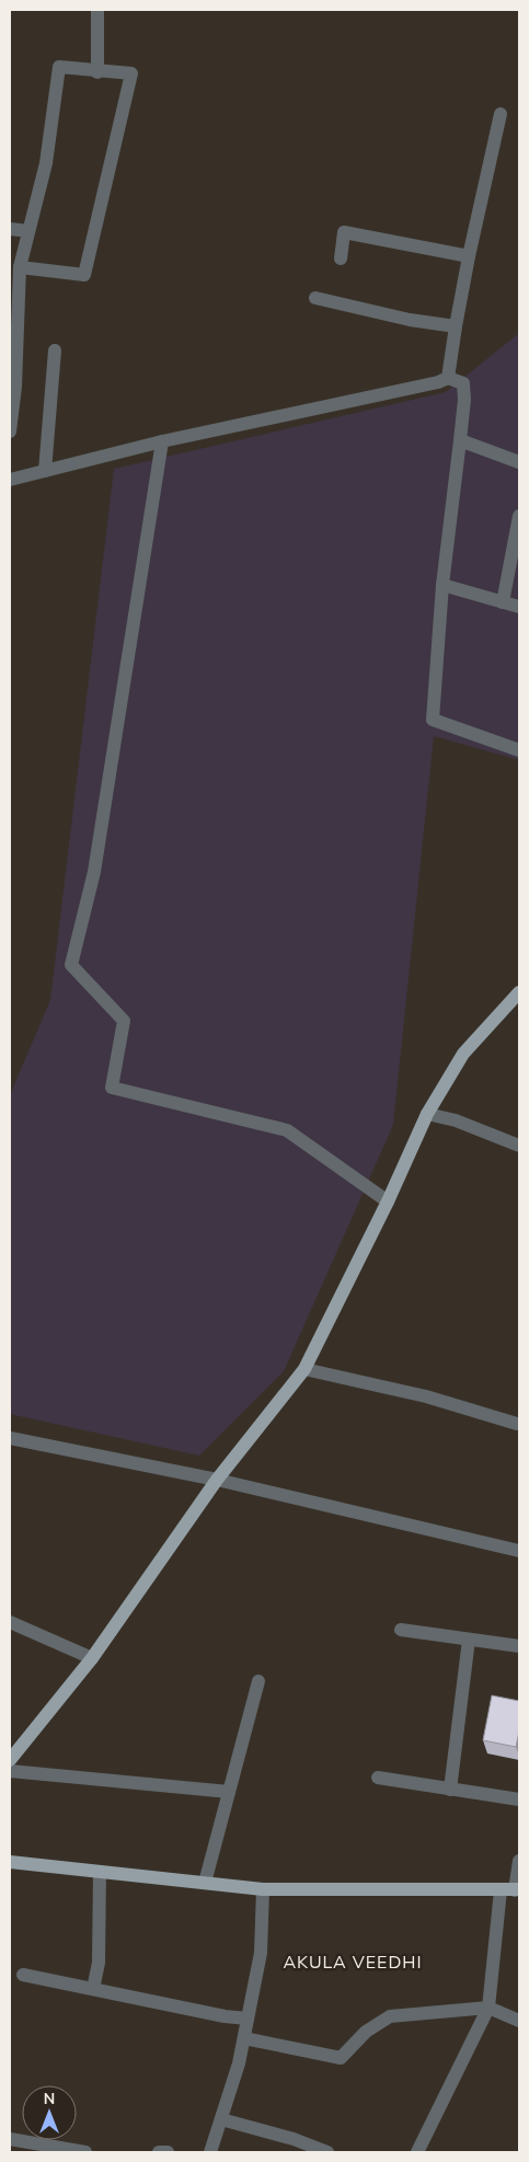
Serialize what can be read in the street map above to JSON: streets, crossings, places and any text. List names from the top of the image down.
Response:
{
  "districts": ["AKULA VEEDHI"],
  "north": "top"
}
